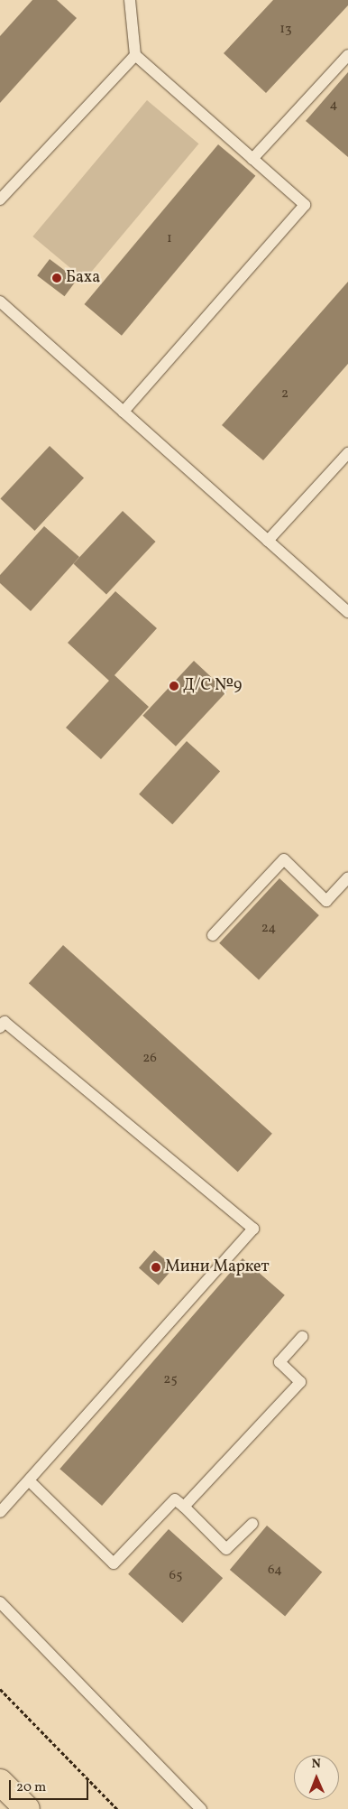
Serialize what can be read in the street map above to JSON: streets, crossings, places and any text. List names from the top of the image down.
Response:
{
  "places": ["Баха", "Д/С №9", "Мини Маркет"],
  "house_numbers": [
    "13",
    "4",
    "1",
    "2",
    "24",
    "26",
    "25",
    "64",
    "65"
  ],
  "scale_bar": "20 m",
  "north": "top"
}
